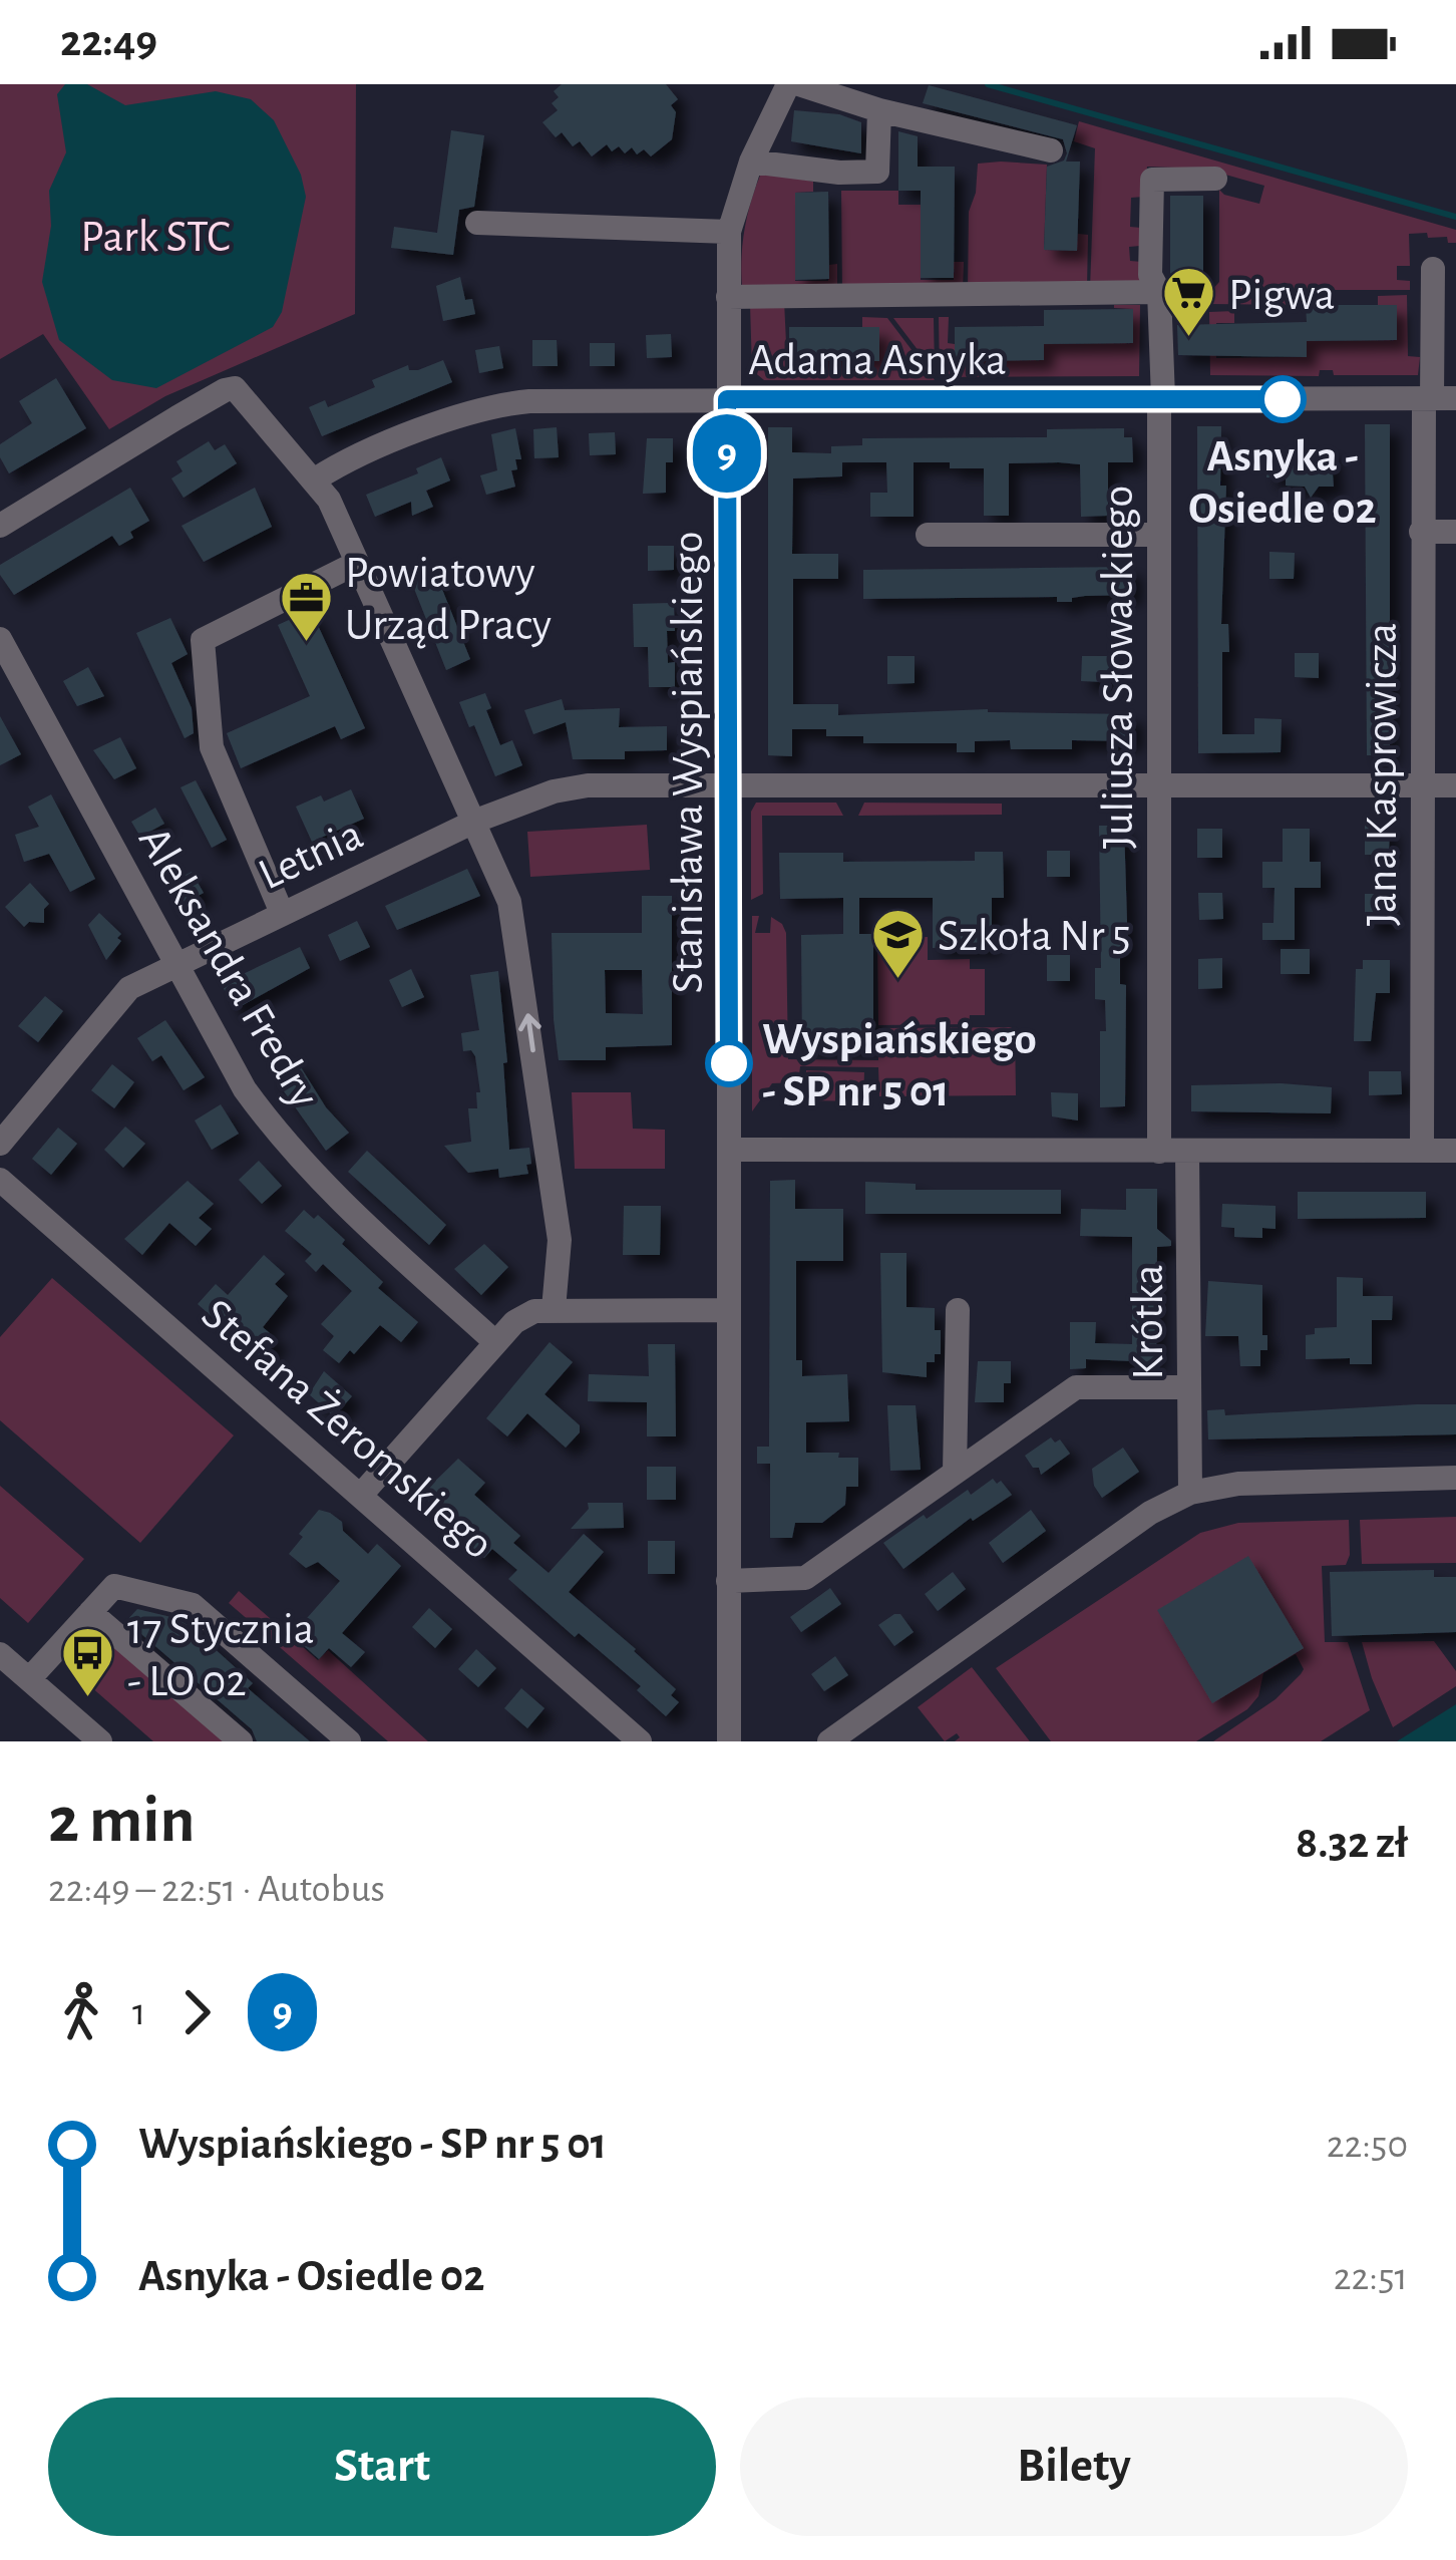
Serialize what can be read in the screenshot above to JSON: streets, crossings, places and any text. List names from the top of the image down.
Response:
{
  "streets": {
    "street": [
      "Adama Asnyka",
      "Juliusza Słowackiego",
      "Stanisława Wyspiańskiego",
      "Jana Kasprowicza",
      "Letnia",
      "Aleksandra Fredry",
      "Krótka",
      "Stefana Żeromskiego"
    ]
  },
  "crossings": [
    ["Adama Asnyka", "Juliusza Słowackiego"],
    ["Adama Asnyka", "Stanisława Wyspiańskiego"],
    ["Adama Asnyka", "Jana Kasprowicza"],
    ["Juliusza Słowackiego", "Letnia"],
    ["Stanisława Wyspiańskiego", "Letnia"],
    ["Jana Kasprowicza", "Letnia"],
    ["Letnia", "Aleksandra Fredry"]
  ],
  "parks": ["Park STC"],
  "places": {
    "supermarket": ["Pigwa"],
    "other": ["Asnyka - Osiedle 02", "Wyspiańskiego - SP nr 5 01"],
    "office": ["Powiatowy Urząd Pracy"],
    "school or university": ["Szkoła Nr 5"],
    "bus stop": ["17 Stycznia - LO 02"]
  },
  "lines": ["bus line 9"],
  "page": {
    "status": "22:49",
    "on_map": "9",
    "heading": ["2 min", "22:49 – 22:51 · Autobus", "8.32 zł"],
    "legs": ["1", "9"],
    "list": [
      {
        "name": "Wyspiańskiego - SP nr 5 01",
        "value": "22:50"
      },
      {
        "name": "Asnyka - Osiedle 02",
        "value": "22:51"
      }
    ],
    "buttons": ["Start", "Bilety"]
  }
}
